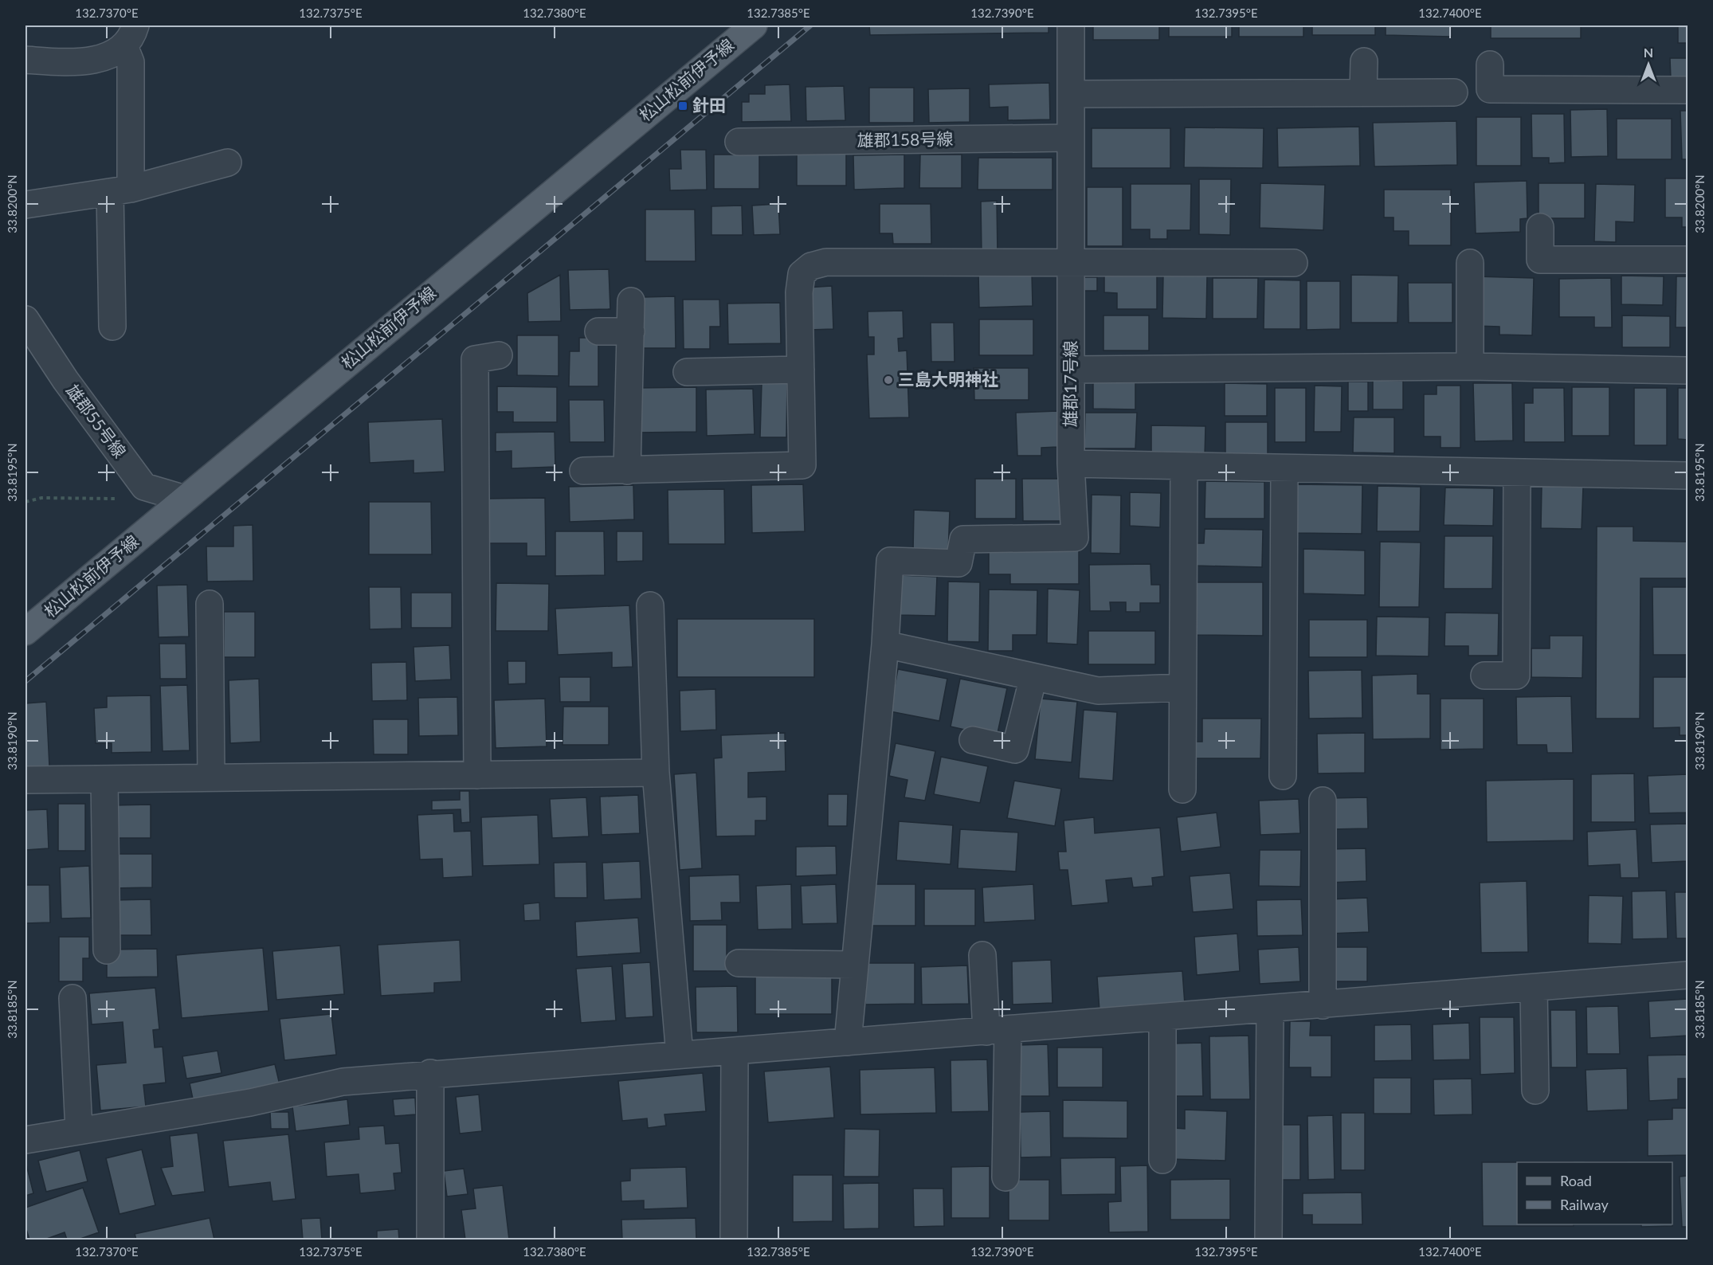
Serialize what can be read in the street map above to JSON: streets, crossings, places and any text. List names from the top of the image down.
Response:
{
  "streets": {
    "main road": ["松山松前伊予線"],
    "street": ["雄郡158号線", "雄郡17号線", "雄郡55号線"]
  },
  "crossings": [
    ["松山松前伊予線", "雄郡55号線"],
    ["雄郡158号線", "雄郡17号線"]
  ],
  "places": {
    "transit": ["針田"],
    "other": ["三島大明神社"]
  },
  "legend": ["Road", "Railway"],
  "north": "top",
  "coordinates": [
    "132.7370°E",
    "132.7375°E",
    "132.7380°E",
    "132.7385°E",
    "132.7390°E",
    "132.7395°E",
    "132.7400°E",
    "33.8200°N",
    "33.8195°N",
    "33.8190°N",
    "33.8185°N"
  ]
}
